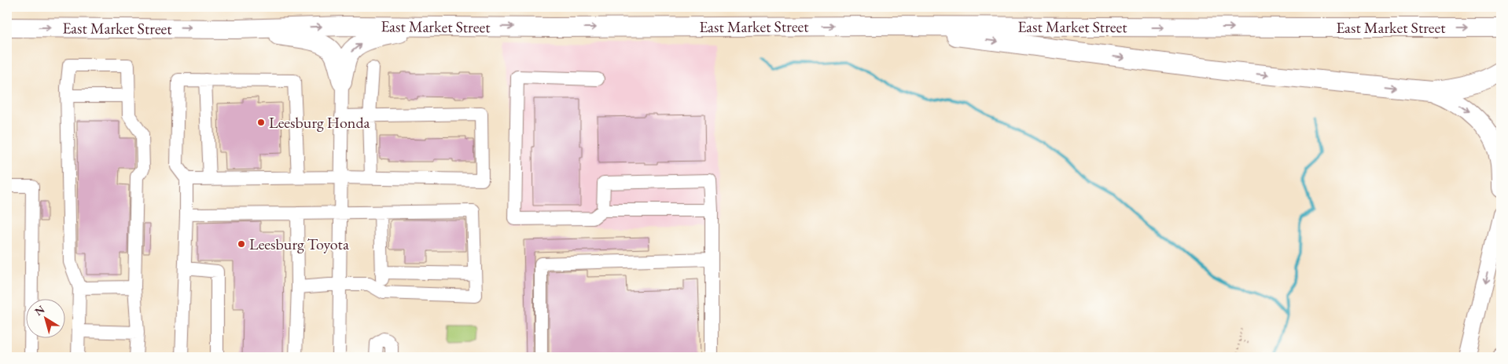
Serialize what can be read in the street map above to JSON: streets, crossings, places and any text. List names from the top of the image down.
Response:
{
  "streets": {
    "highway": ["East Market Street"]
  },
  "places": ["Leesburg Honda", "Leesburg Toyota"],
  "north": "top left"
}
